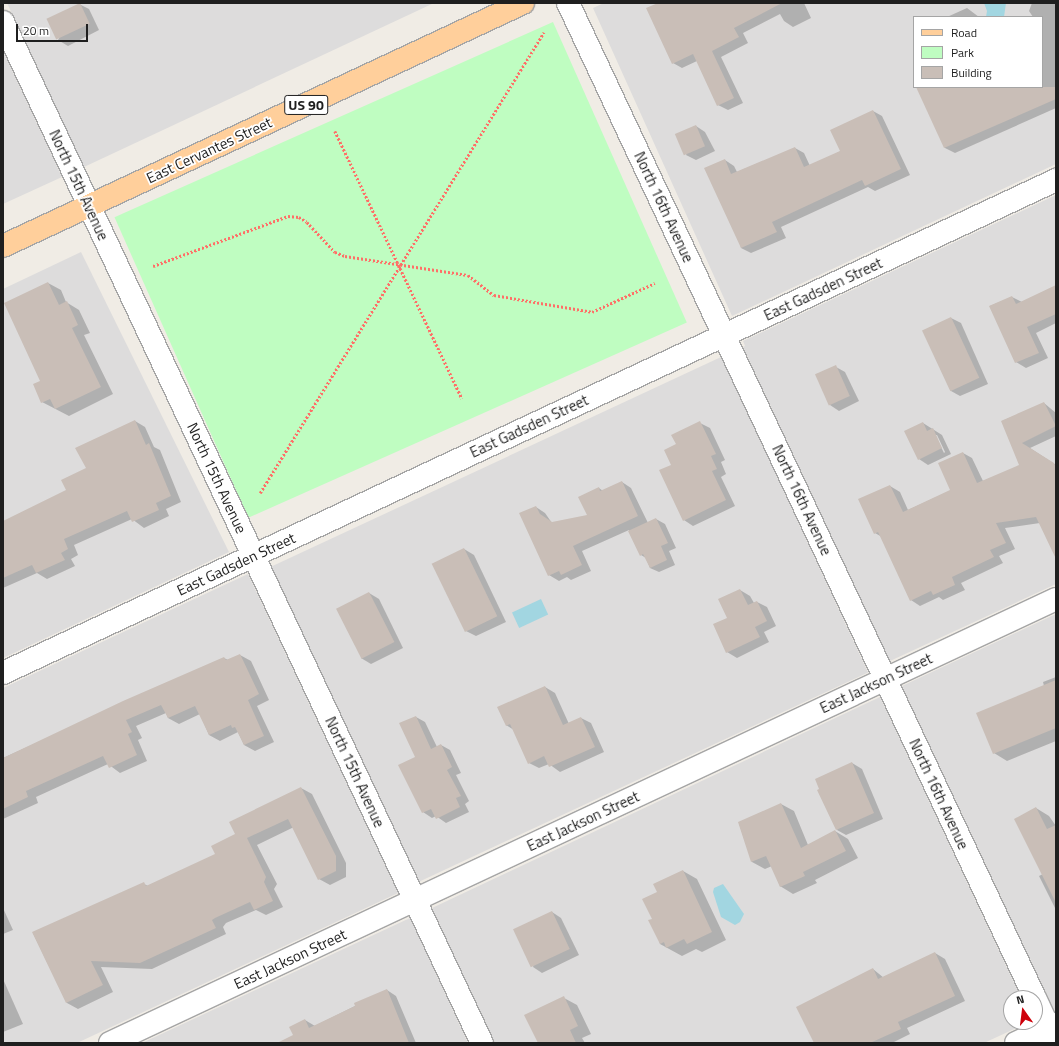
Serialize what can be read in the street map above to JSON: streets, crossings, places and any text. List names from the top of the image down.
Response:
{
  "streets": {
    "main road": ["US 90", "East Cervantes Street"],
    "street": [
      "North 15th Avenue",
      "North 16th Avenue",
      "East Gadsden Street",
      "East Jackson Street"
    ]
  },
  "crossings": [
    ["East Cervantes Street", "North 15th Avenue"],
    ["North 15th Avenue", "East Gadsden Street"],
    ["North 15th Avenue", "East Jackson Street"],
    ["North 16th Avenue", "East Gadsden Street"],
    ["North 16th Avenue", "East Jackson Street"]
  ],
  "legend": ["Road", "Park", "Building"],
  "scale_bar": "20 m",
  "north": "top"
}
